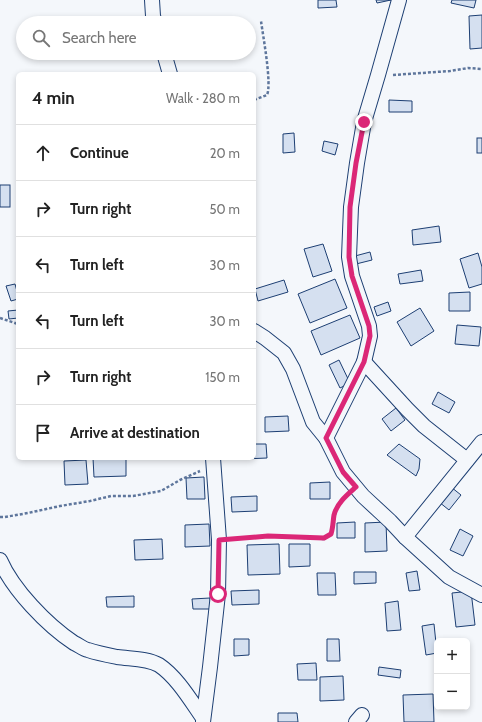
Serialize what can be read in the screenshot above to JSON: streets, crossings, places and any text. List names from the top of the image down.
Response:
{
  "page": {
    "search": "Search here",
    "heading": ["4 min", "Walk · 280 m"],
    "list": [
      ["Continue", "20 m"],
      ["Turn right", "50 m"],
      ["Turn left", "30 m"],
      ["Turn left", "30 m"],
      ["Turn right", "150 m"],
      "Arrive at destination"
    ],
    "map_buttons": ["+", "−"]
  }
}
